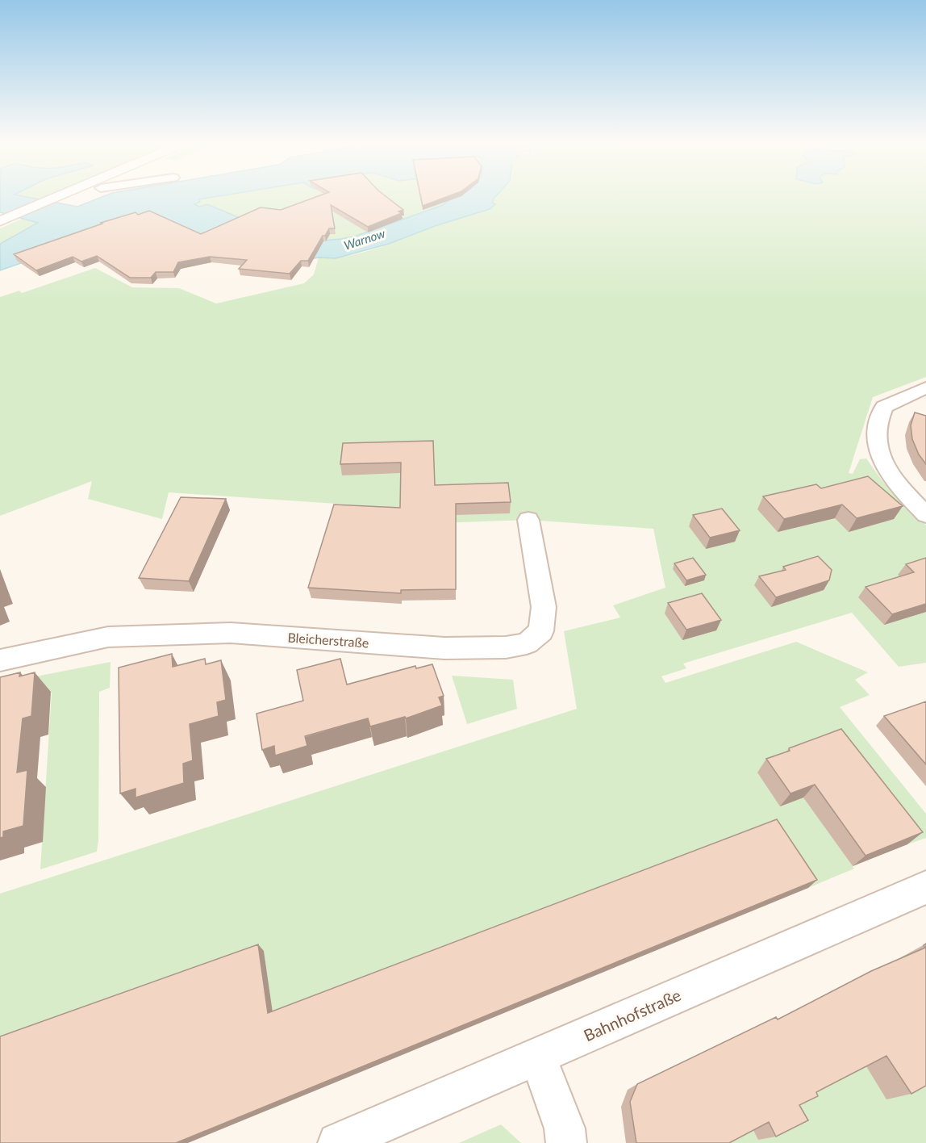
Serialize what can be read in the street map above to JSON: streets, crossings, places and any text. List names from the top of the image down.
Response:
{
  "streets": {
    "street": ["Bleicherstraße", "Bahnhofstraße"]
  },
  "water": ["Warnow"]
}
